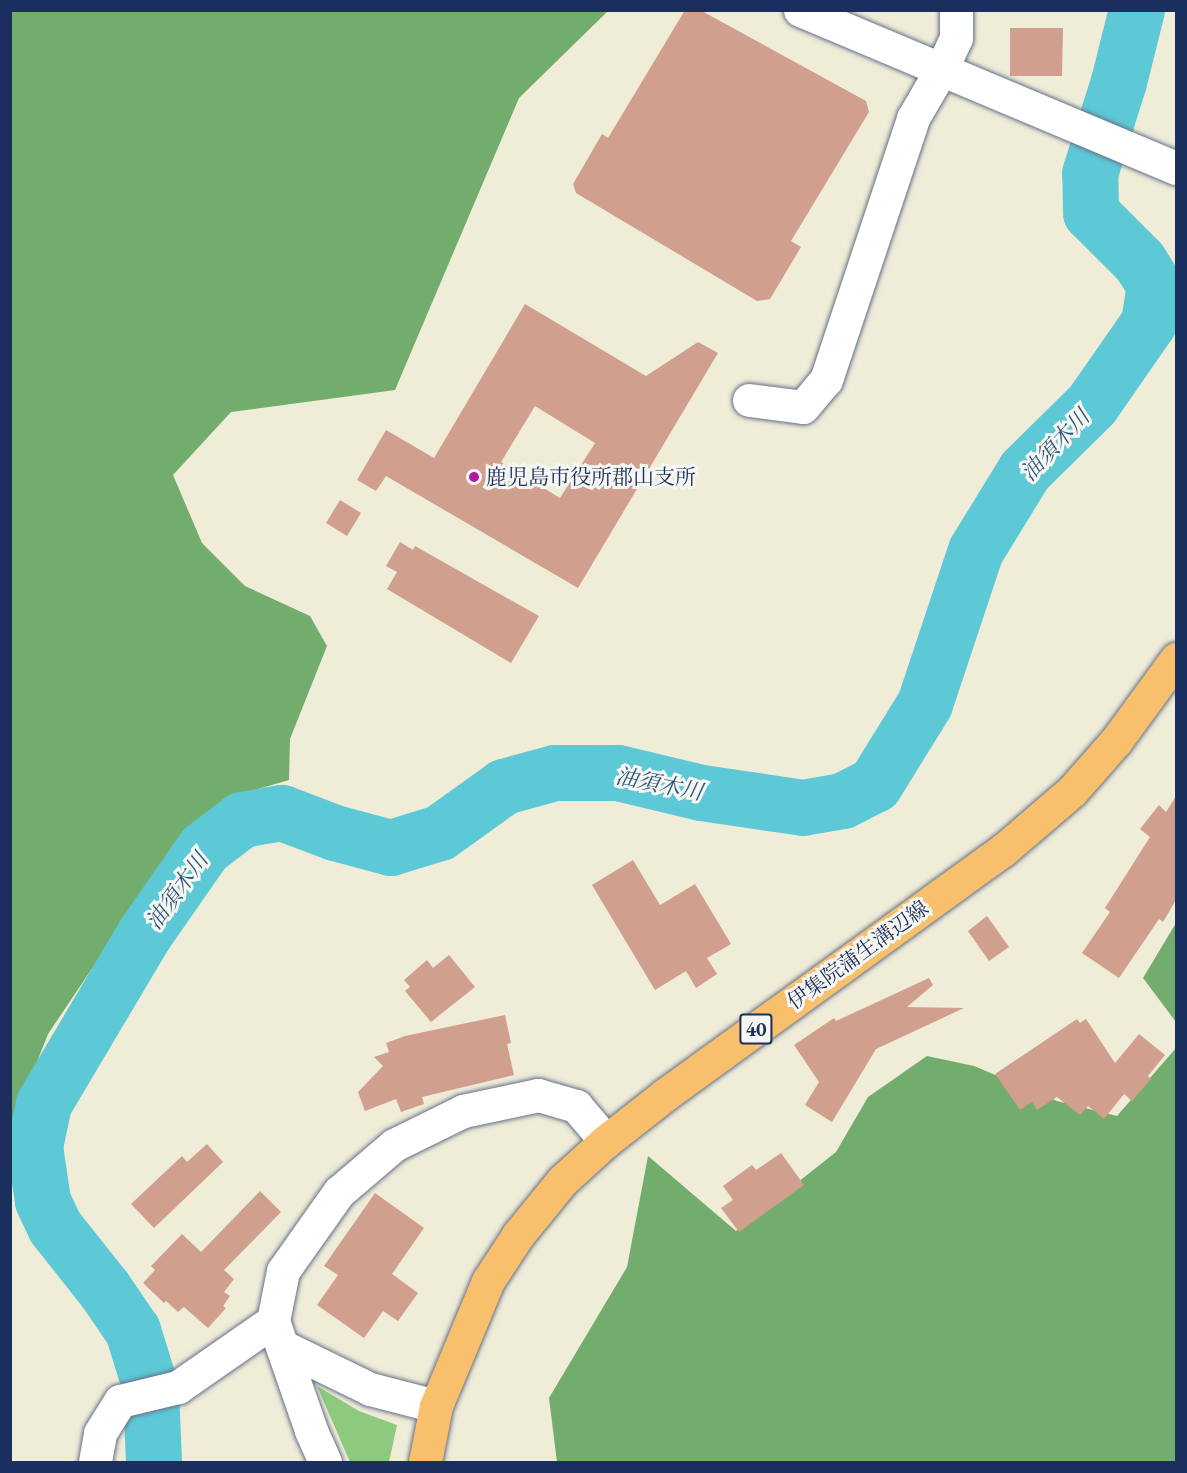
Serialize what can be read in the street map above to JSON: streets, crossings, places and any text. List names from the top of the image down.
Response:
{
  "streets": {
    "main road": ["伊集院蒲生溝辺線", "40"]
  },
  "water": ["油須木川"],
  "places": ["鹿児島市役所郡山支所"]
}
